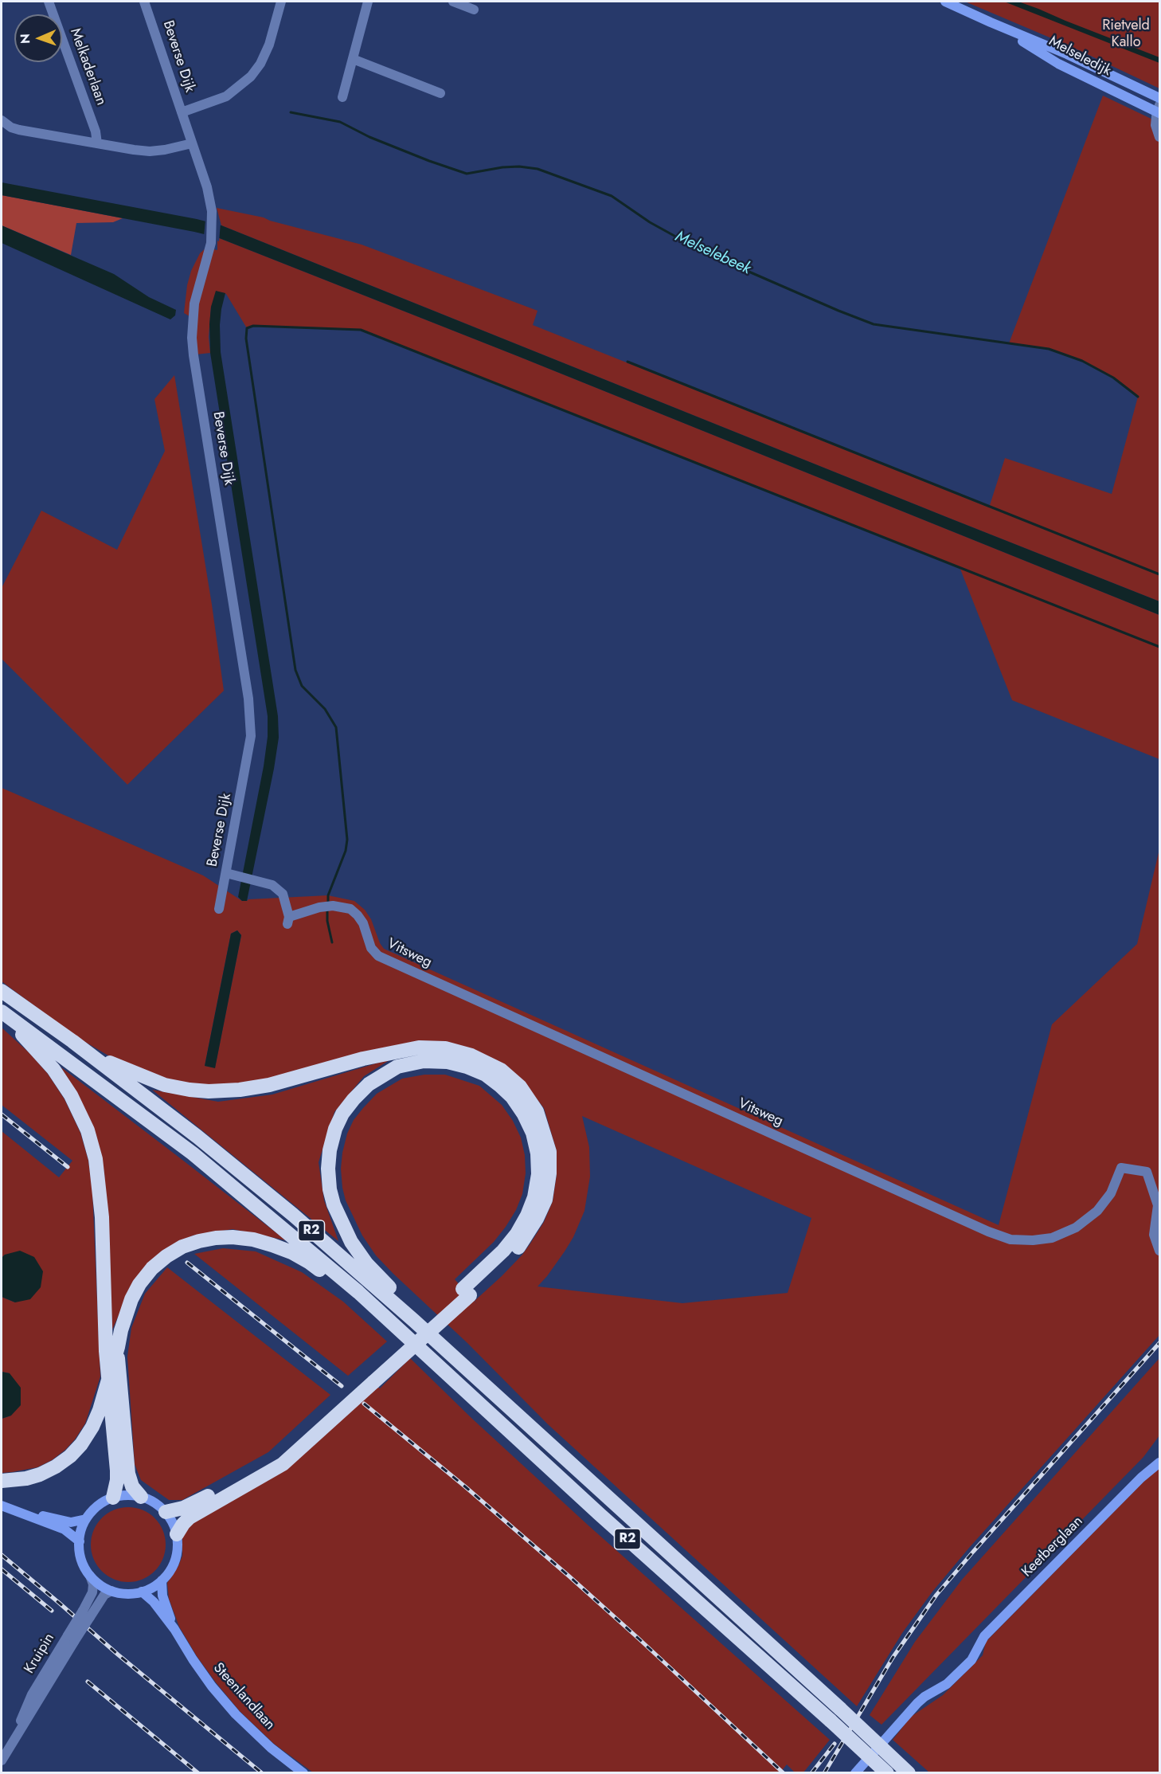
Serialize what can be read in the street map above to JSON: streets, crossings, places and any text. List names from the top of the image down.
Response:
{
  "streets": {
    "highway": ["R2"],
    "main road": ["Melseledijk", "Keetberglaan", "Steenlandlaan"],
    "street": [
      "Beverse Dijk",
      "Melkaderlaan",
      "Vitsweg",
      "Kruipin"
    ]
  },
  "crossings": [
    ["Beverse Dijk", "Vitsweg"]
  ],
  "water": ["Melselebeek"],
  "parks": ["Rietveld Kallo"],
  "north": "left"
}
